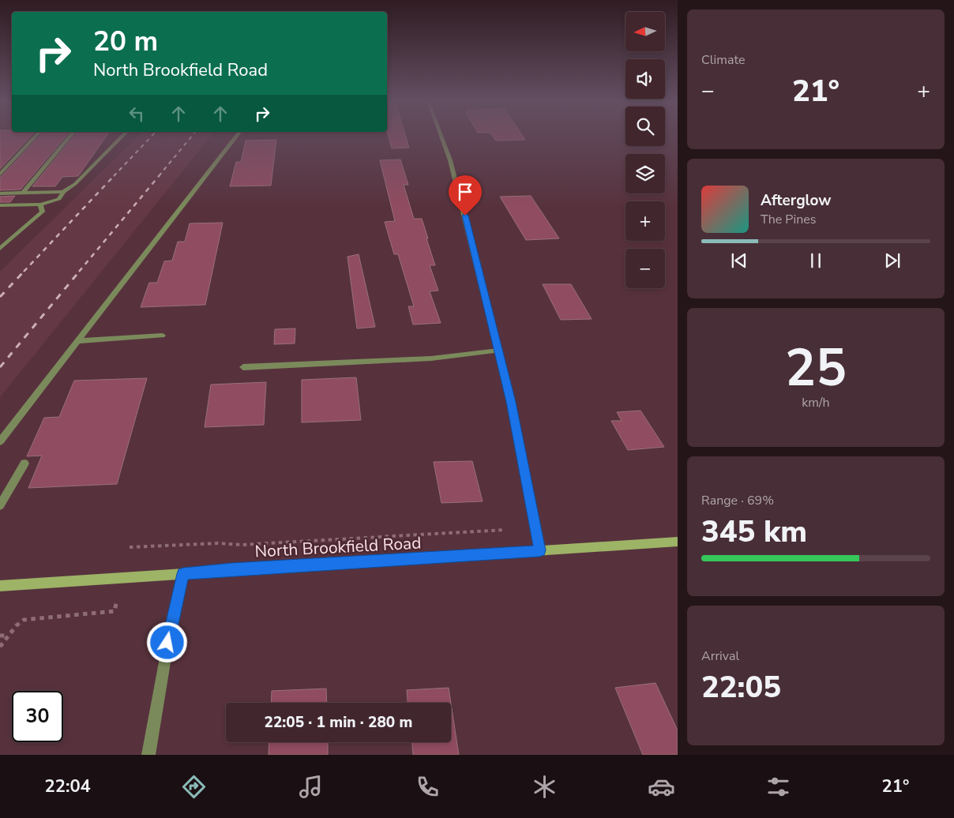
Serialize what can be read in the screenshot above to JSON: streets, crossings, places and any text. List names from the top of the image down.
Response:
{
  "streets": {
    "street": ["North Brookfield Road"]
  },
  "north": "left",
  "page": {
    "tile": [
      "Climate",
      ["25", "km/h"],
      ["Range · 69%", "345 km"],
      ["Arrival", "22:05"]
    ],
    "map_buttons": ["+", "−"],
    "turn": ["20 m", "North Brookfield Road"],
    "heat": ["−", "21°", "+"],
    "song": ["Afterglow", "The Pines"],
    "limit": "30",
    "trip": "22:05 · 1 min · 280 m",
    "tabs": ["22:04", "21°"]
  }
}
